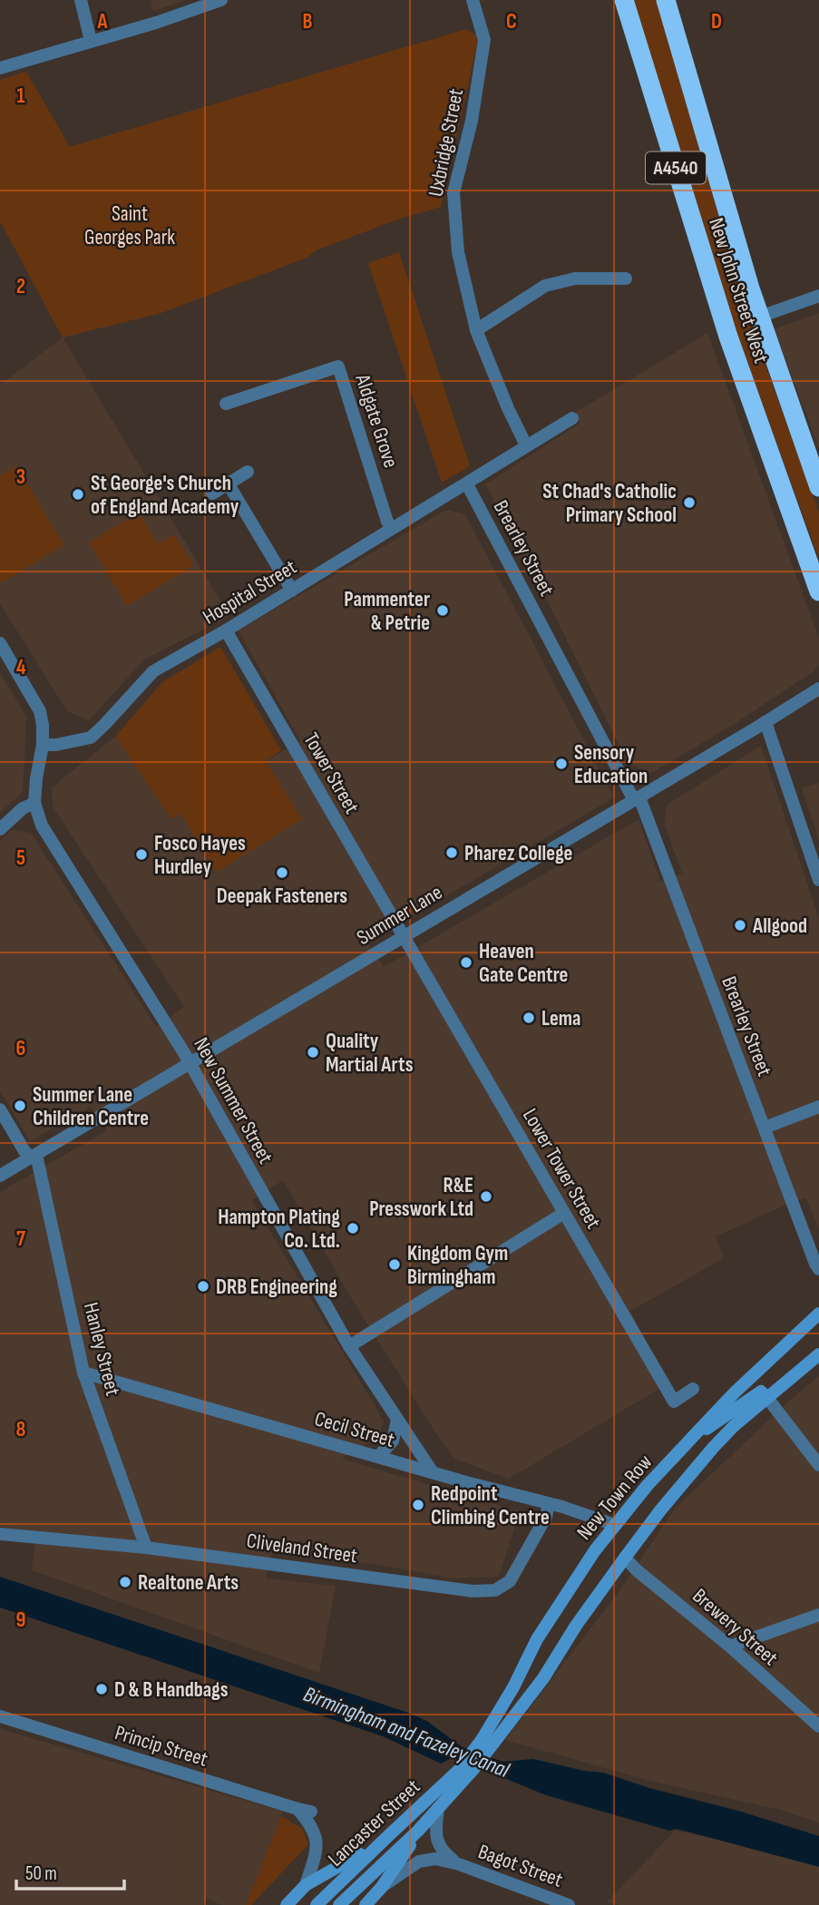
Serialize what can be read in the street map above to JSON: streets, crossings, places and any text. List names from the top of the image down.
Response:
{
  "streets": {
    "highway": ["A4540", "New John Street West"],
    "main road": ["New Town Row", "Lancaster Street"],
    "street": [
      "Uxbridge Street",
      "Aldgate Grove",
      "Brearley Street",
      "Hospital Street",
      "Tower Street",
      "Summer Lane",
      "New Summer Street",
      "Lower Tower Street",
      "Hanley Street",
      "Cecil Street",
      "Cliveland Street",
      "Brewery Street",
      "Princip Street",
      "Bagot Street"
    ]
  },
  "crossings": [
    ["Uxbridge Street", "Hospital Street"],
    ["Aldgate Grove", "Hospital Street"],
    ["Brearley Street", "Hospital Street"],
    ["Brearley Street", "Summer Lane"],
    ["Hospital Street", "Tower Street"],
    ["Tower Street", "Summer Lane"],
    ["Tower Street", "Lower Tower Street"],
    ["Summer Lane", "New Summer Street"],
    ["Summer Lane", "Lower Tower Street"],
    ["Summer Lane", "Hanley Street"],
    ["New Summer Street", "Cecil Street"],
    ["Hanley Street", "Cecil Street"],
    ["Hanley Street", "Cliveland Street"],
    ["Cecil Street", "New Town Row"],
    ["Cecil Street", "Cliveland Street"],
    ["New Town Row", "Lancaster Street"],
    ["Lancaster Street", "Bagot Street"]
  ],
  "water": ["Birmingham and Fazeley Canal"],
  "parks": ["Saint Georges Park"],
  "places": [
    "St George's Church of England Academy",
    "St Chad's Catholic Primary School",
    "Pammenter & Petrie",
    "Sensory Education",
    "Pharez College",
    "Fosco Hayes Hurdley",
    "Deepak Fasteners",
    "Allgood",
    "Heaven Gate Centre",
    "Lema",
    "Quality Martial Arts",
    "Summer Lane Children Centre",
    "R&E Presswork Ltd",
    "Hampton Plating Co. Ltd.",
    "Kingdom Gym Birmingham",
    "DRB Engineering",
    "Redpoint Climbing Centre",
    "Realtone Arts",
    "D & B Handbags"
  ],
  "scale_bar": "50 m",
  "grid": {
    "columns": [
      "A",
      "B",
      "C",
      "D"
    ],
    "rows": [
      "1",
      "2",
      "3",
      "4",
      "5",
      "6",
      "7",
      "8",
      "9"
    ]
  }
}
